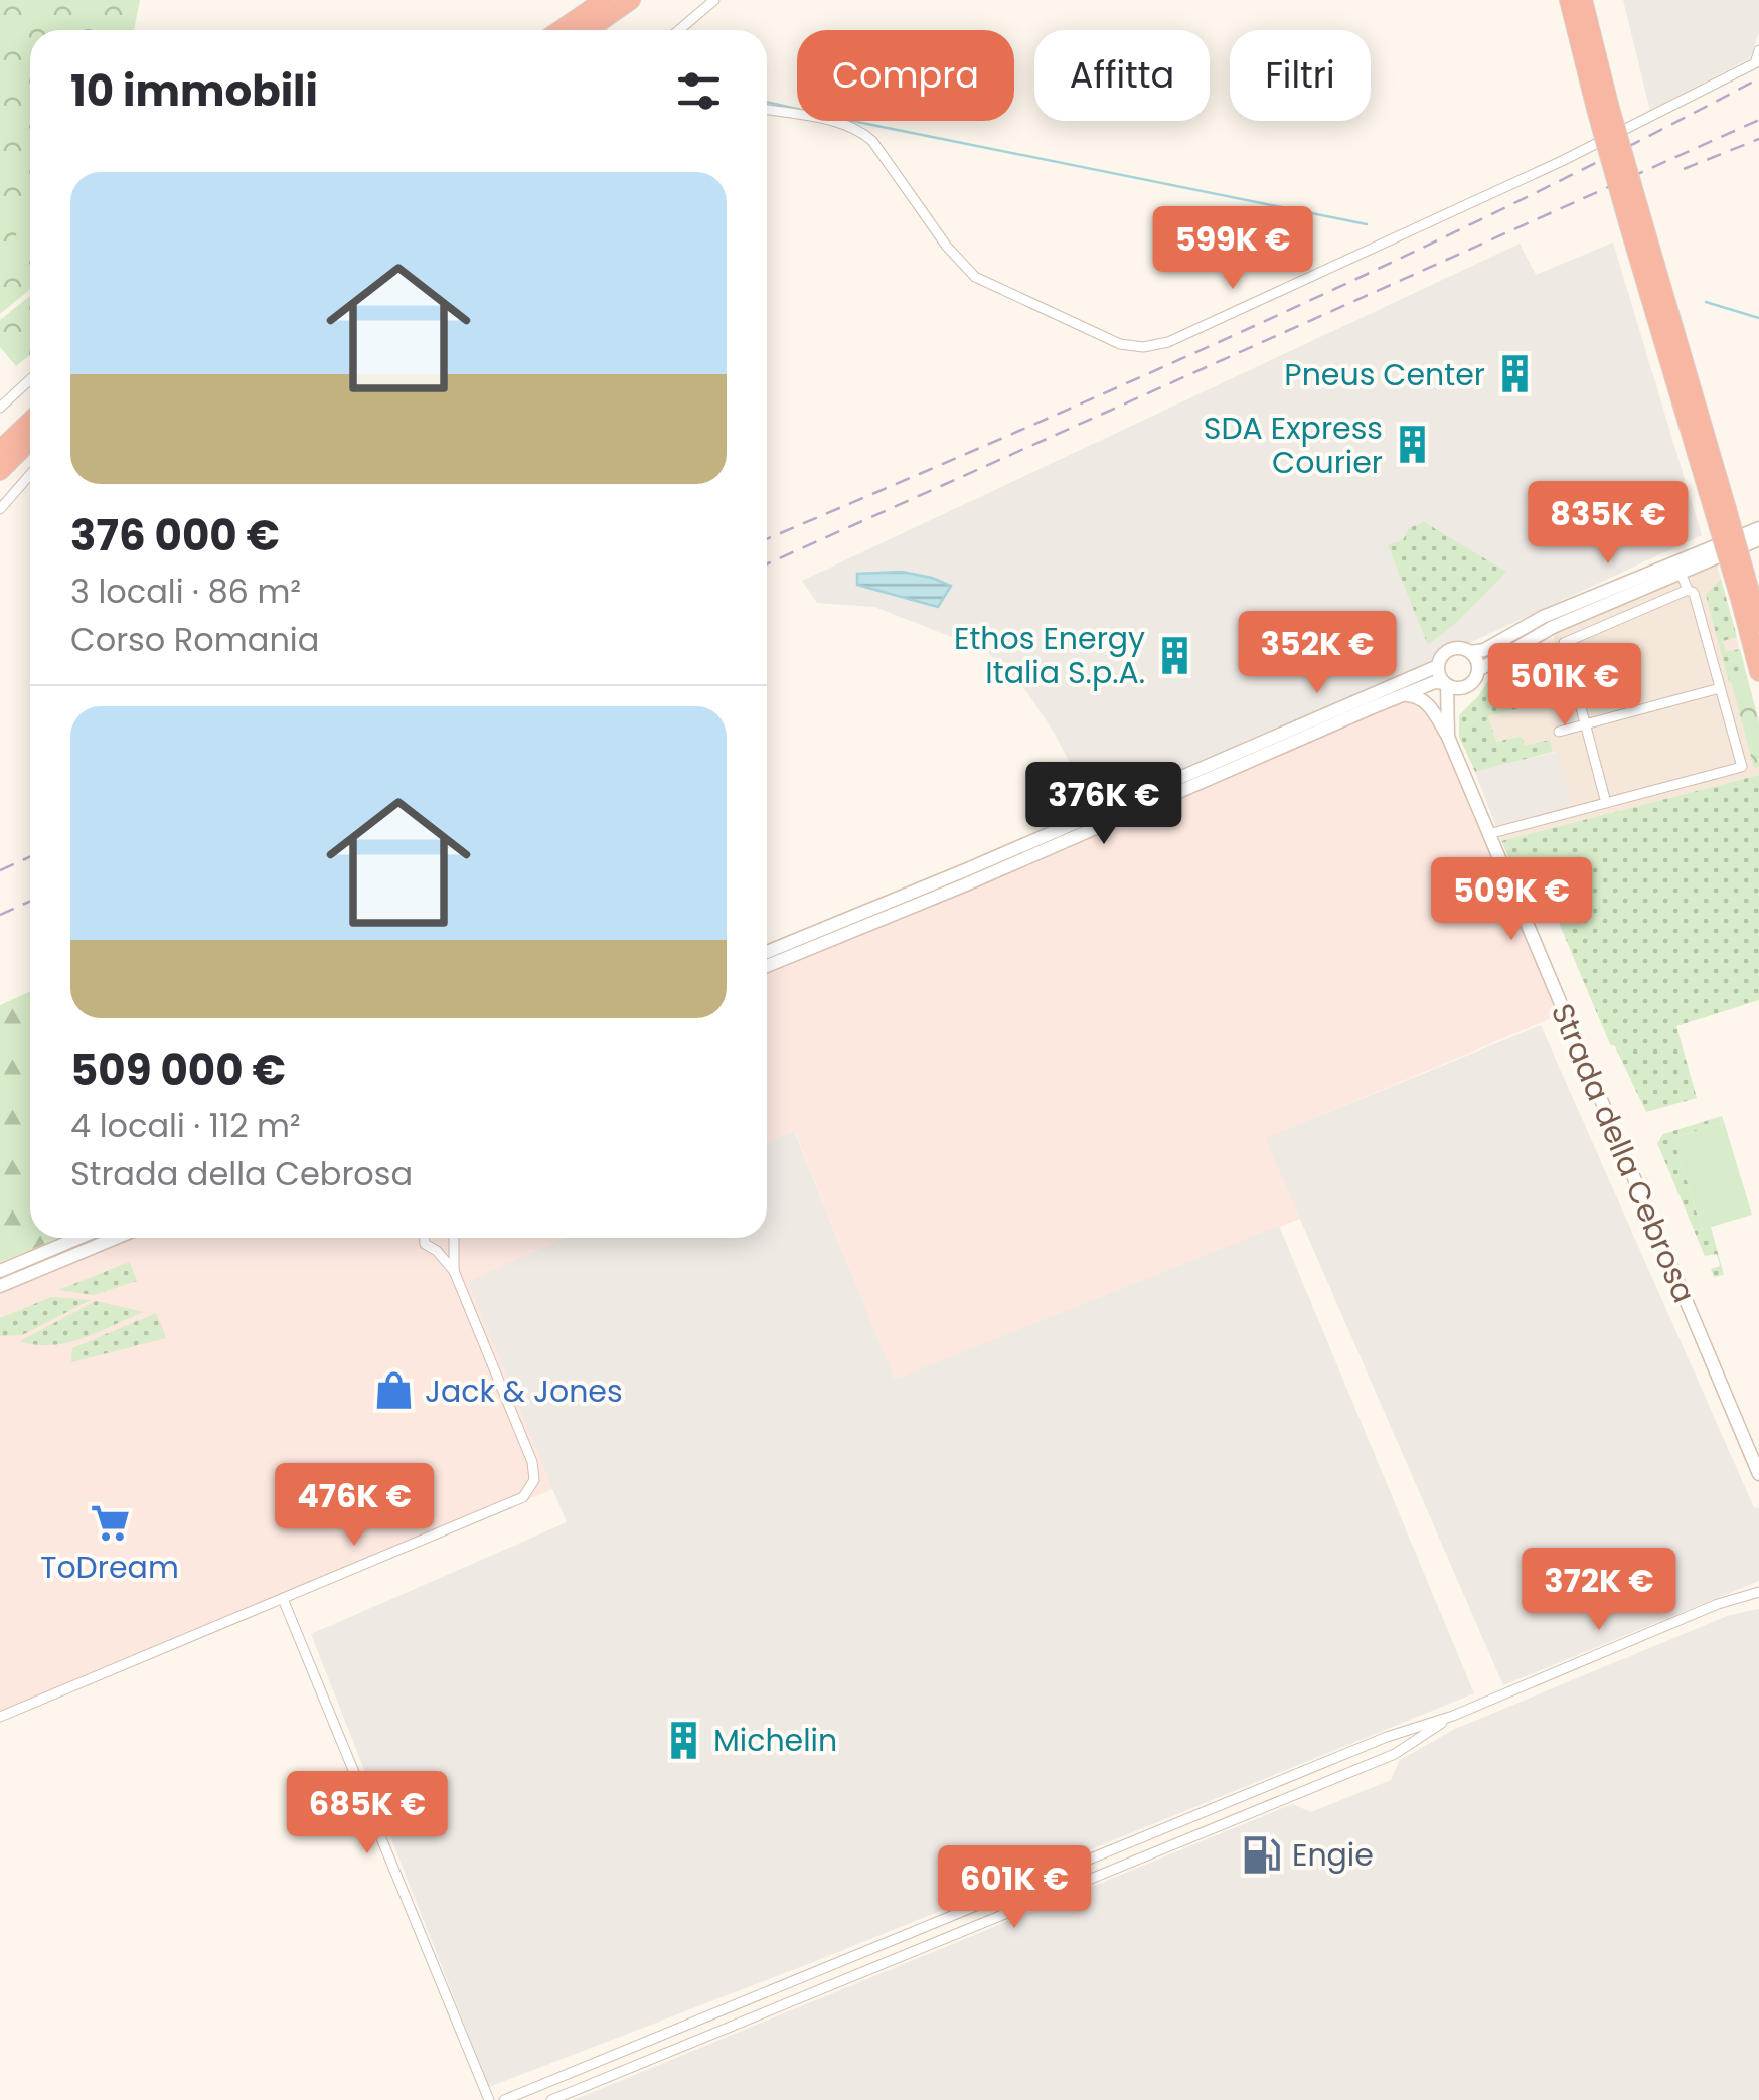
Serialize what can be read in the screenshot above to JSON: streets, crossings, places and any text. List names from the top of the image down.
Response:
{
  "streets": {
    "main road": ["Strada della Cebrosa"]
  },
  "places": {
    "building": [
      "Pneus Center",
      "SDA Express Courier",
      "Ethos Energy Italia S.p.A.",
      "Michelin"
    ],
    "shop": ["Jack & Jones"],
    "supermarket": ["ToDream"],
    "fuel station": ["Engie"]
  },
  "page": {
    "chip": ["Compra", "Affitta", "Filtri"],
    "heading": "10 immobili",
    "list": [
      {
        "name": "376 000 €",
        "note": "3 locali · 86 m² · Corso Romania"
      },
      {
        "name": "509 000 €",
        "note": "4 locali · 112 m² · Strada della Cebrosa"
      }
    ],
    "price": [
      "599K €",
      "835K €",
      "352K €",
      "501K €",
      "376K €",
      "509K €",
      "476K €",
      "372K €",
      "685K €",
      "601K €"
    ]
  }
}
